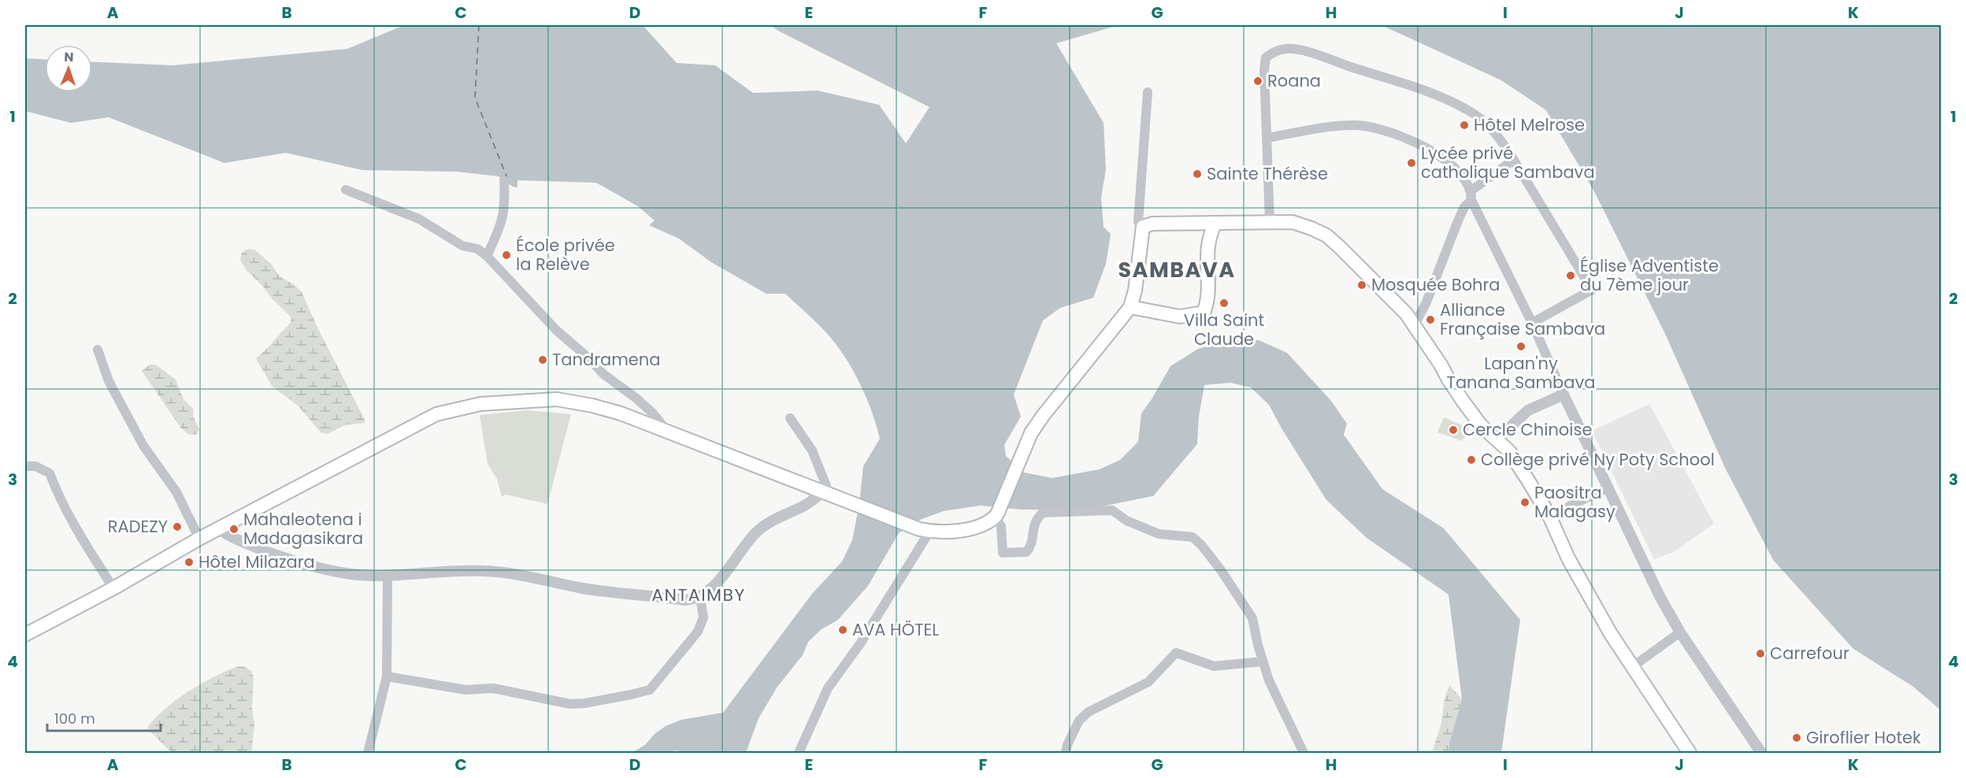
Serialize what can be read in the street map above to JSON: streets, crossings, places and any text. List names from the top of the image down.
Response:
{
  "districts": ["SAMBAVA", "ANTAIMBY"],
  "places": [
    "Roana",
    "Hôtel Melrose",
    "Lycée privé catholique Sambava",
    "Sainte Thérèse",
    "École privée la Relève",
    "Église Adventiste du 7ème jour",
    "Mosquée Bohra",
    "Villa Saint Claude",
    "Alliance Française Sambava",
    "Lapan'ny Tanana Sambava",
    "Tandramena",
    "Cercle Chinoise",
    "Collège privé Ny Poty School",
    "Paositra Malagasy",
    "RADEZY",
    "Mahaleotena i Madagasikara",
    "Hôtel Milazara",
    "AVA HÖTEL",
    "Carrefour",
    "Giroflier Hotek"
  ],
  "scale_bar": "100 m",
  "north": "top",
  "grid": {
    "columns": [
      "A",
      "B",
      "C",
      "D",
      "E",
      "F",
      "G",
      "H",
      "I",
      "J",
      "K"
    ],
    "rows": [
      "1",
      "2",
      "3",
      "4"
    ]
  }
}
